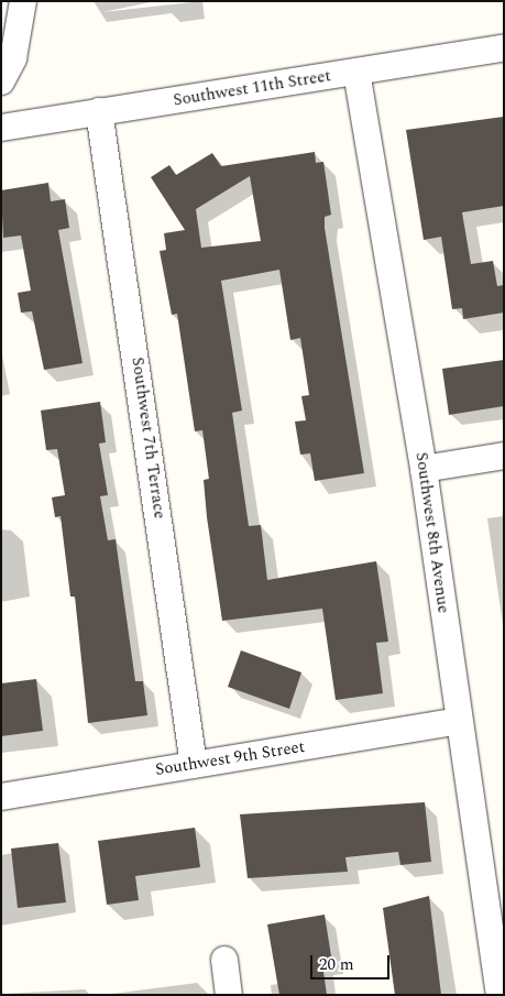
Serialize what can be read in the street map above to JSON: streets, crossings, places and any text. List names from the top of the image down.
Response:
{
  "streets": {
    "street": [
      "Southwest 11th Street",
      "Southwest 7th Terrace",
      "Southwest 8th Avenue",
      "Southwest 9th Street"
    ]
  },
  "crossings": [
    ["Southwest 11th Street", "Southwest 7th Terrace"],
    ["Southwest 11th Street", "Southwest 8th Avenue"],
    ["Southwest 7th Terrace", "Southwest 9th Street"],
    ["Southwest 8th Avenue", "Southwest 9th Street"]
  ],
  "scale_bar": "20 m"
}
